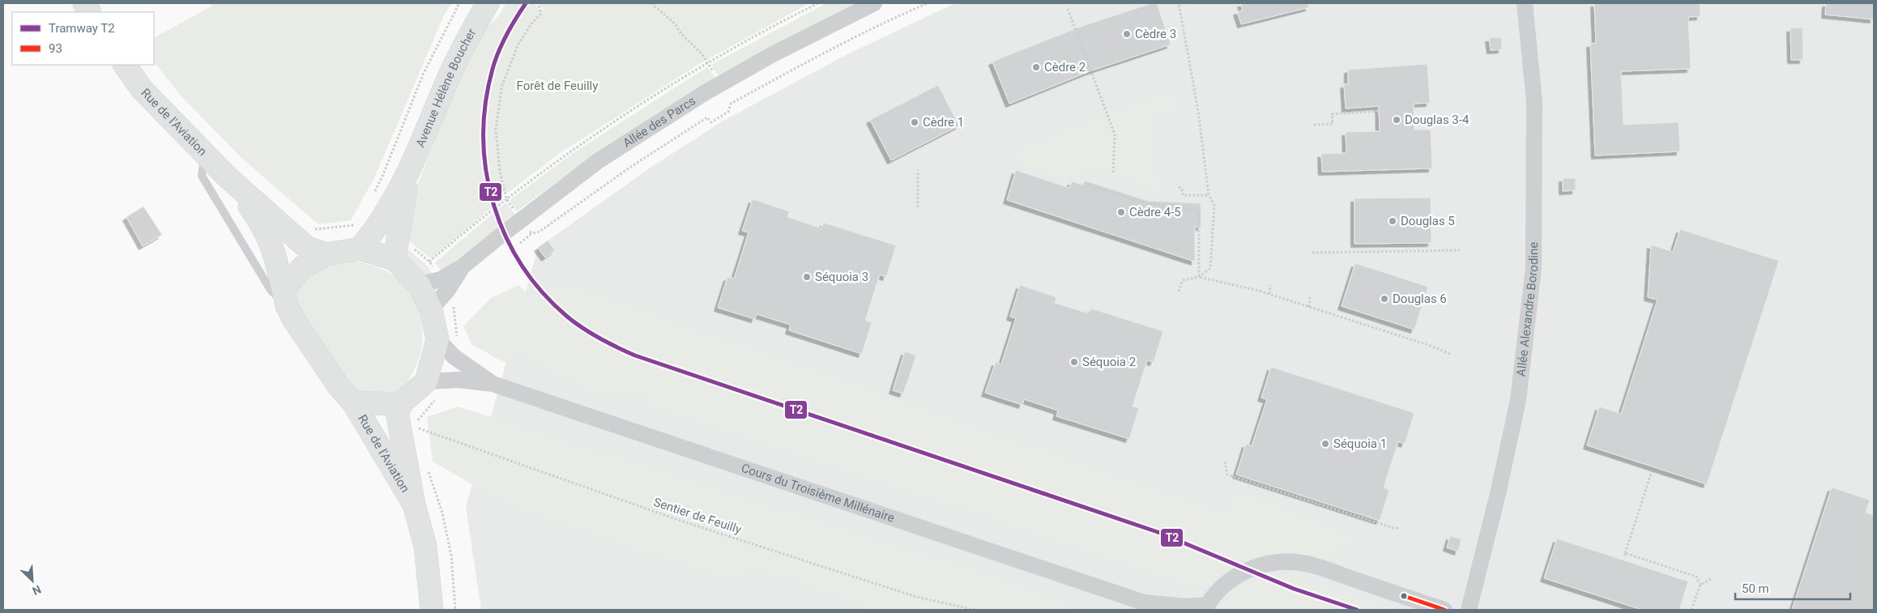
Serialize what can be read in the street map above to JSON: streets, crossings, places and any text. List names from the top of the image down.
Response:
{
  "streets": {
    "street": [
      "Avenue Hélène Boucher",
      "Rue de l'Aviation",
      "Allée des Parcs",
      "Allée Alexandre Borodine",
      "Cours du Troisième Millénaire"
    ],
    "path": ["Sentier de Feuilly"]
  },
  "crossings": [
    ["Avenue Hélène Boucher", "Rue de l'Aviation"]
  ],
  "parks": ["Forêt de Feuilly"],
  "places": [
    "Cèdre 3",
    "Cèdre 2",
    "Douglas 3-4",
    "Cèdre 1",
    "Cèdre 4-5",
    "Douglas 5",
    "Séquoia 3",
    "Douglas 6",
    "Séquoia 2",
    "Séquoia 1"
  ],
  "lines": ["tram line T2", "transit line 93"],
  "legend": ["Tramway T2", "93"],
  "scale_bar": "50 m",
  "north": "bottom right"
}
